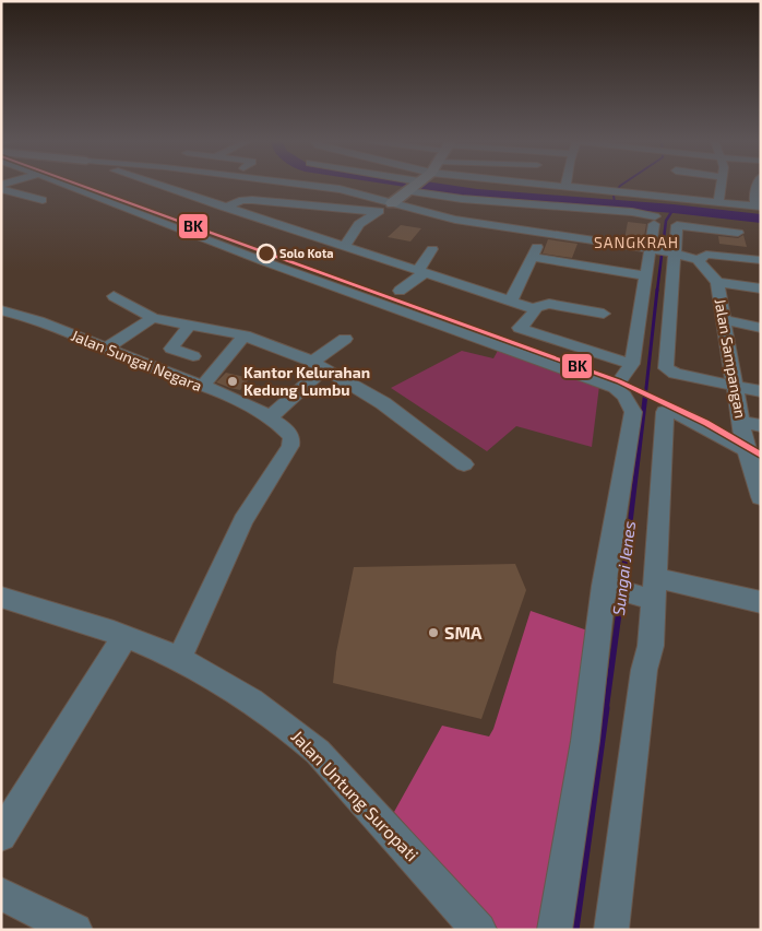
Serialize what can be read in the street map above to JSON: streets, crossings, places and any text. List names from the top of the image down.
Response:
{
  "streets": {
    "street": ["Jalan Sampangan", "Jalan Sungai Negara", "Jalan Untung Suropati"]
  },
  "crossings": [
    ["Jalan Sungai Negara", "Jalan Untung Suropati"]
  ],
  "districts": ["SANGKRAH"],
  "water": ["Sungai Jenes"],
  "places": ["Solo Kota", "Kantor Kelurahan Kedung Lumbu", "SMA"],
  "lines": ["transit line BK"]
}
